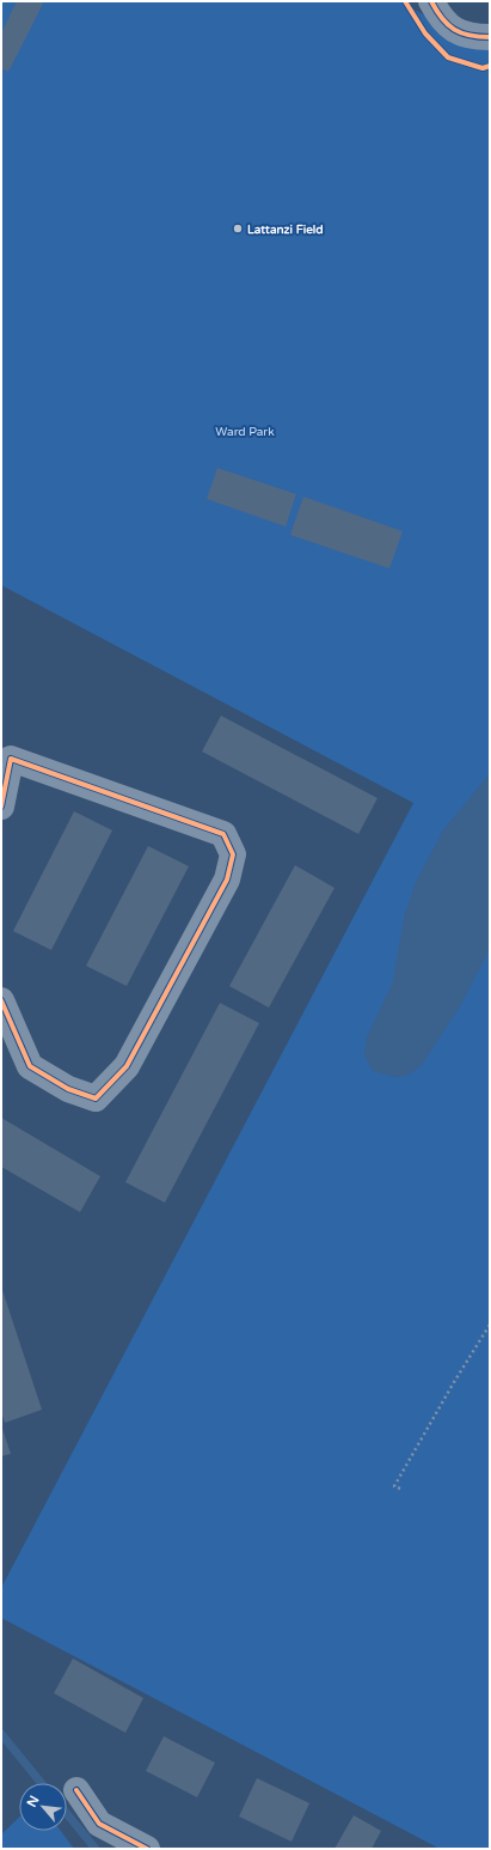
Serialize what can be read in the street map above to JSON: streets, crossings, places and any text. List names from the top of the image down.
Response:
{
  "parks": ["Ward Park"],
  "places": ["Lattanzi Field"],
  "north": "top left"
}
